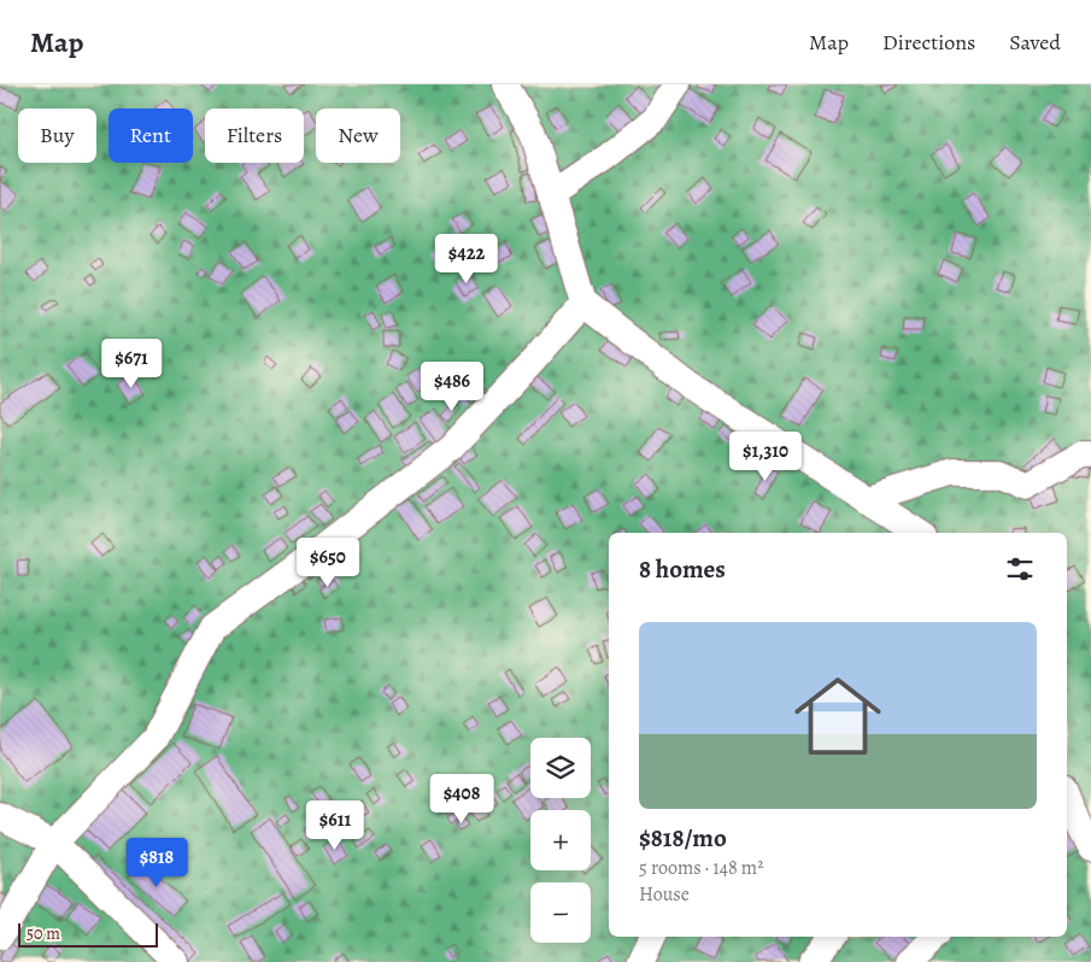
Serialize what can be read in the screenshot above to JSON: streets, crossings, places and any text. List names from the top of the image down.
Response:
{
  "scale_bar": "50 m",
  "page": {
    "header": "Map",
    "nav": ["Map", "Directions", "Saved"],
    "chip": [
      "Buy",
      "Rent",
      "Filters",
      "New"
    ],
    "price": [
      "$422",
      "$671",
      "$486",
      "$1,310",
      "$650",
      "$408",
      "$611",
      "$818"
    ],
    "heading": "8 homes",
    "list": [
      {
        "name": "$818/mo",
        "note": "5 rooms · 148 m² · House"
      }
    ],
    "map_buttons": ["+", "−"],
    "scale": "50 m"
  }
}
